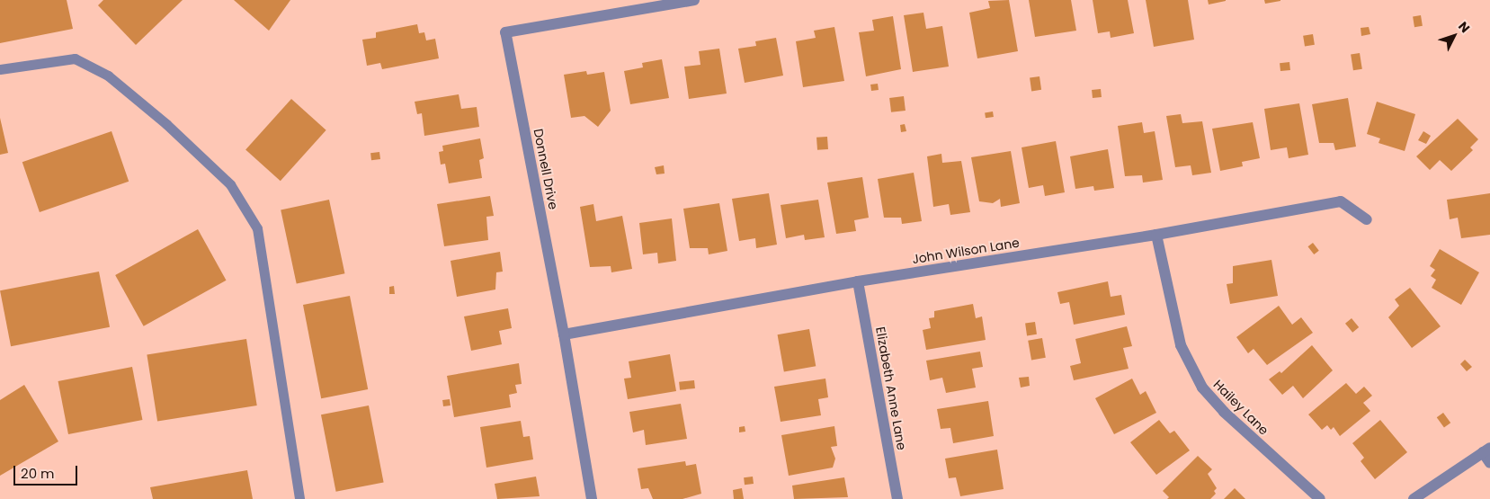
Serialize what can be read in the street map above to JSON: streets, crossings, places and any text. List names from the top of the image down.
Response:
{
  "streets": {
    "street": [
      "Donnell Drive",
      "John Wilson Lane",
      "Elizabeth Anne Lane",
      "Hailey Lane"
    ]
  },
  "crossings": [
    ["Donnell Drive", "John Wilson Lane"],
    ["John Wilson Lane", "Elizabeth Anne Lane"],
    ["John Wilson Lane", "Hailey Lane"]
  ],
  "scale_bar": "20 m",
  "north": "top right"
}
